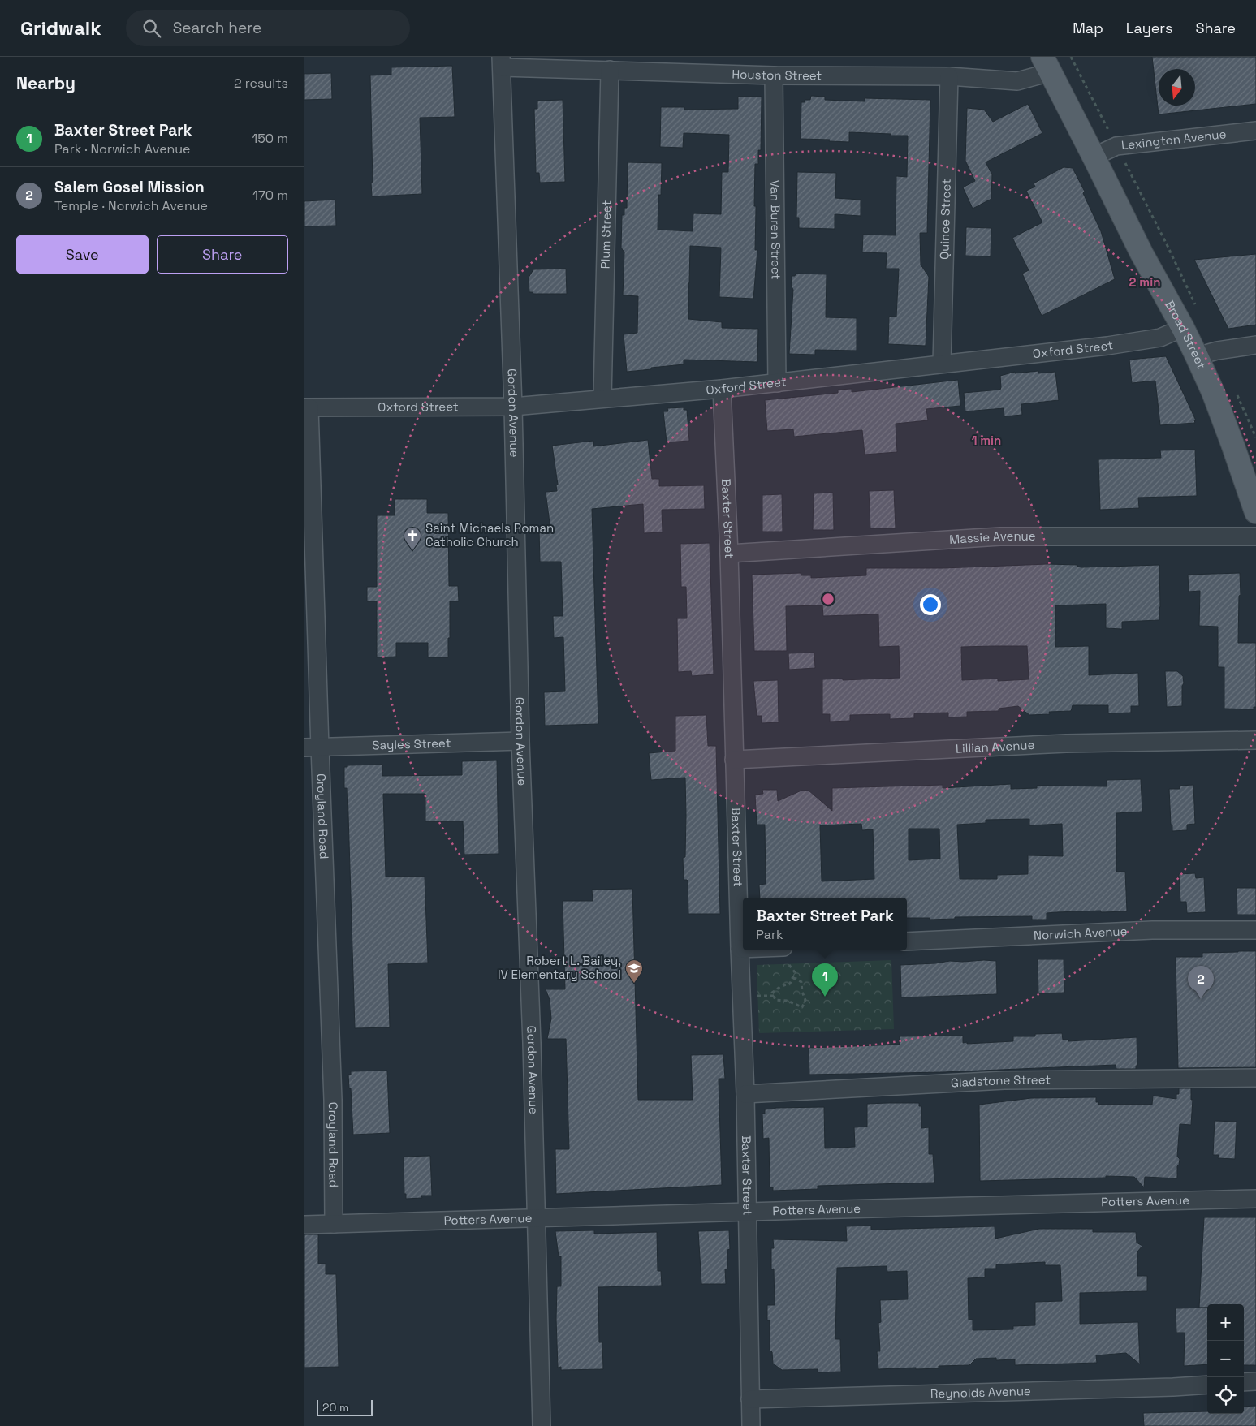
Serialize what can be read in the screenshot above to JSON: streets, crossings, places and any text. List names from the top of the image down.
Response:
{
  "streets": {
    "main road": ["Broad Street"],
    "street": [
      "Houston Street",
      "Lexington Avenue",
      "Quince Street",
      "Van Buren Street",
      "Plum Street",
      "Oxford Street",
      "Gordon Avenue",
      "Baxter Street",
      "Massie Avenue",
      "Sayles Street",
      "Lillian Avenue",
      "Croyland Road",
      "Norwich Avenue",
      "Gladstone Street",
      "Potters Avenue",
      "Reynolds Avenue"
    ]
  },
  "crossings": [
    ["Houston Street", "Quince Street"],
    ["Houston Street", "Van Buren Street"],
    ["Houston Street", "Plum Street"],
    ["Houston Street", "Broad Street"],
    ["Houston Street", "Gordon Avenue"],
    ["Lexington Avenue", "Broad Street"],
    ["Quince Street", "Oxford Street"],
    ["Van Buren Street", "Oxford Street"],
    ["Plum Street", "Oxford Street"],
    ["Broad Street", "Oxford Street"],
    ["Oxford Street", "Gordon Avenue"],
    ["Oxford Street", "Baxter Street"],
    ["Oxford Street", "Croyland Road"],
    ["Gordon Avenue", "Sayles Street"],
    ["Gordon Avenue", "Potters Avenue"],
    ["Baxter Street", "Massie Avenue"],
    ["Baxter Street", "Lillian Avenue"],
    ["Baxter Street", "Gladstone Street"],
    ["Baxter Street", "Potters Avenue"],
    ["Baxter Street", "Reynolds Avenue"],
    ["Sayles Street", "Croyland Road"],
    ["Croyland Road", "Potters Avenue"]
  ],
  "places": {
    "church": ["Saint Michaels Roman Catholic Church"],
    "school or university": ["Robert L. Bailey, IV Elementary School"]
  },
  "scale_bar": "20 m",
  "north": "bottom",
  "page": {
    "header": "Gridwalk",
    "search": "Search here",
    "nav": ["Map", "Layers", "Share"],
    "heading": ["Nearby", "2 results"],
    "list": [
      {
        "mark": "1",
        "name": "Baxter Street Park",
        "note": "Park · Norwich Avenue",
        "value": "150 m"
      },
      {
        "mark": "2",
        "name": "Salem Gosel Mission",
        "note": "Temple · Norwich Avenue",
        "value": "170 m"
      }
    ],
    "buttons": ["Save", "Share"],
    "popup": ["Baxter Street Park", "Park"],
    "pins": ["1", "2"],
    "map_buttons": ["+", "−"],
    "scale": "20 m"
  },
  "rings": ["2 min", "1 min"]
}
